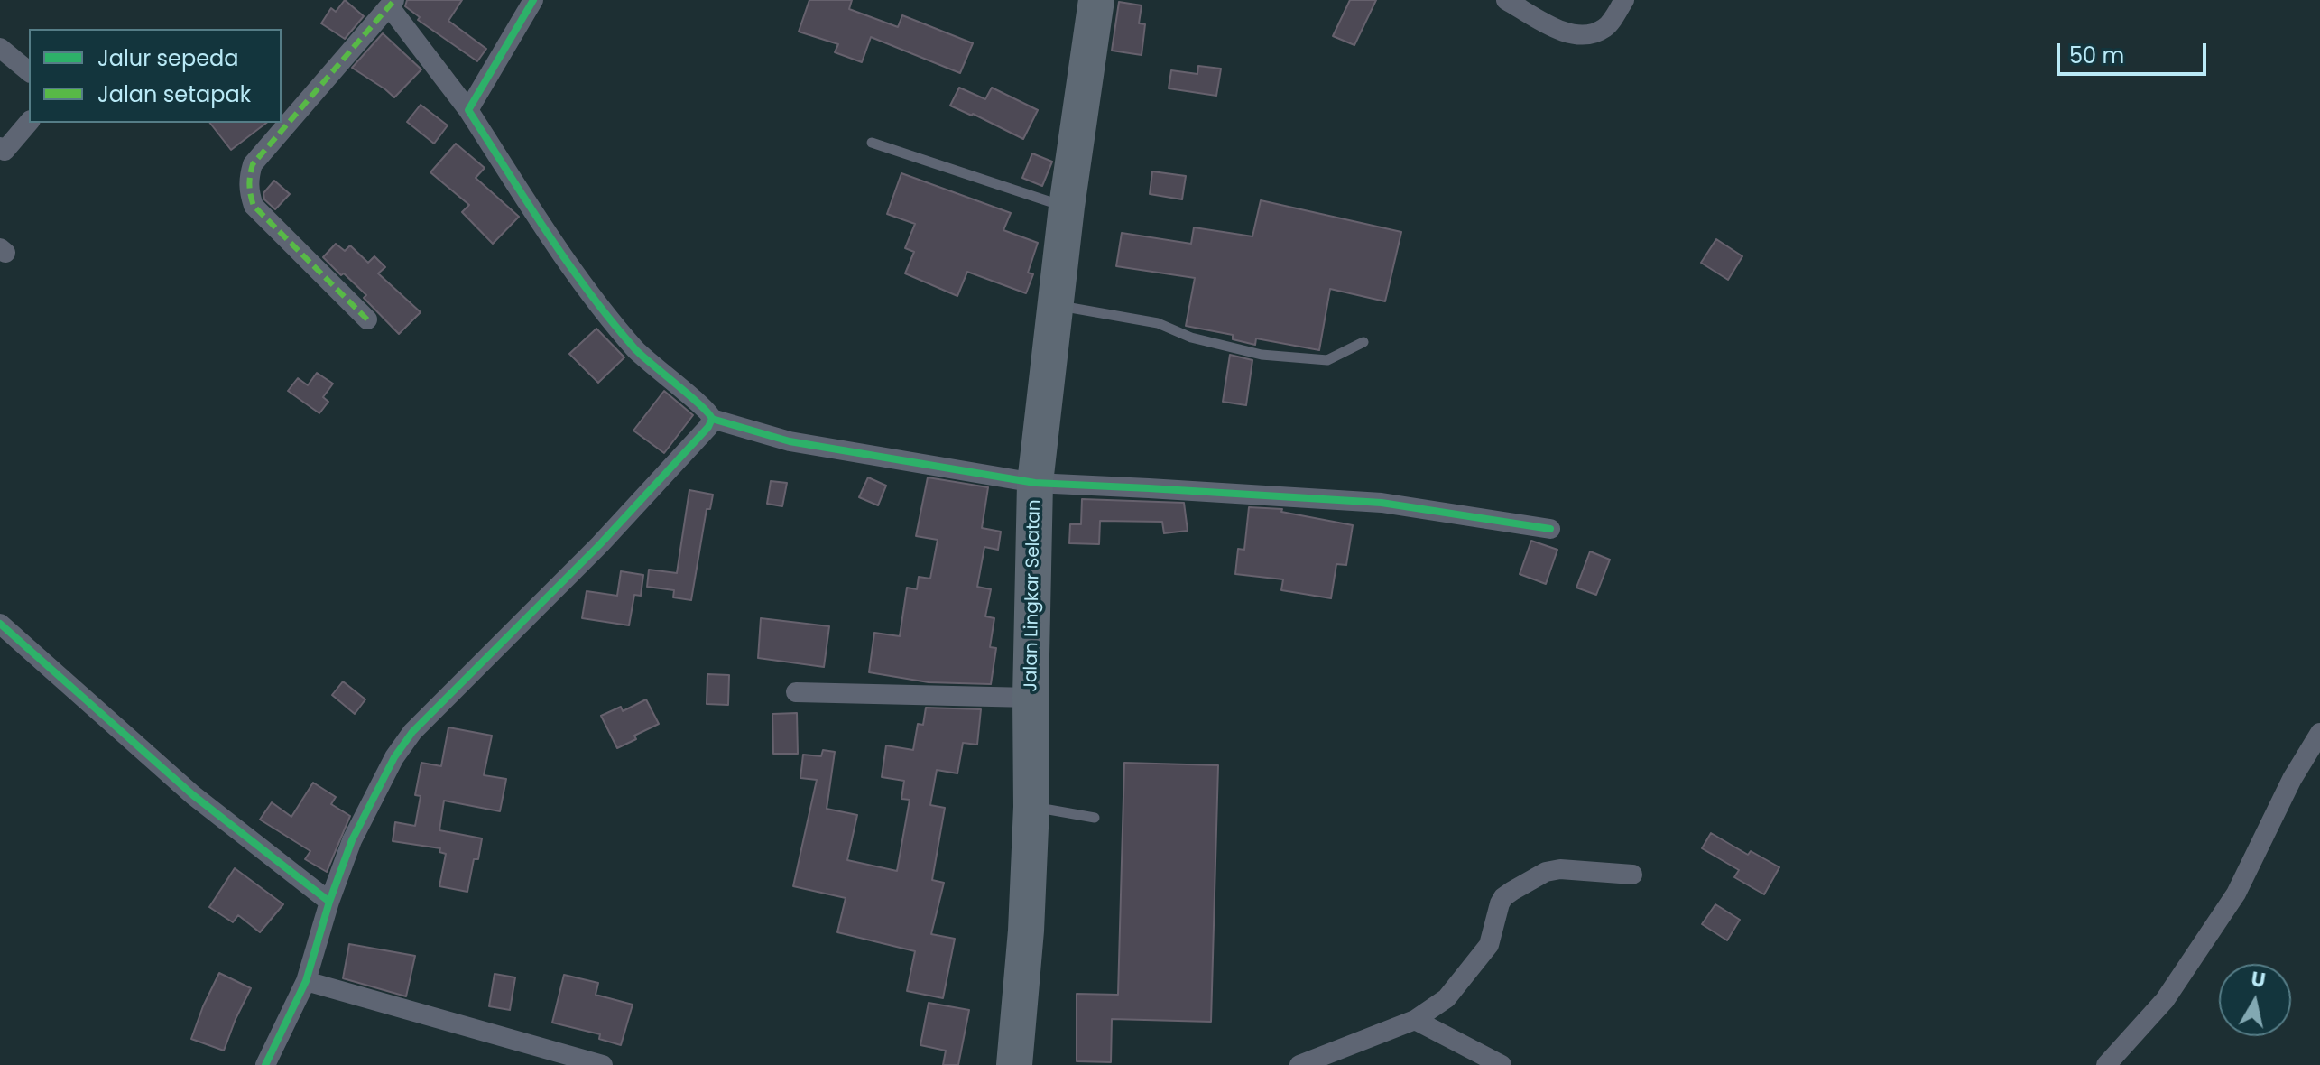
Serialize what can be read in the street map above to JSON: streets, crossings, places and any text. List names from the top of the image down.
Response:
{
  "streets": {
    "highway": ["Jalan Lingkar Selatan"]
  },
  "legend": ["Jalur sepeda", "Jalan setapak"],
  "scale_bar": "50 m",
  "north": "top"
}
